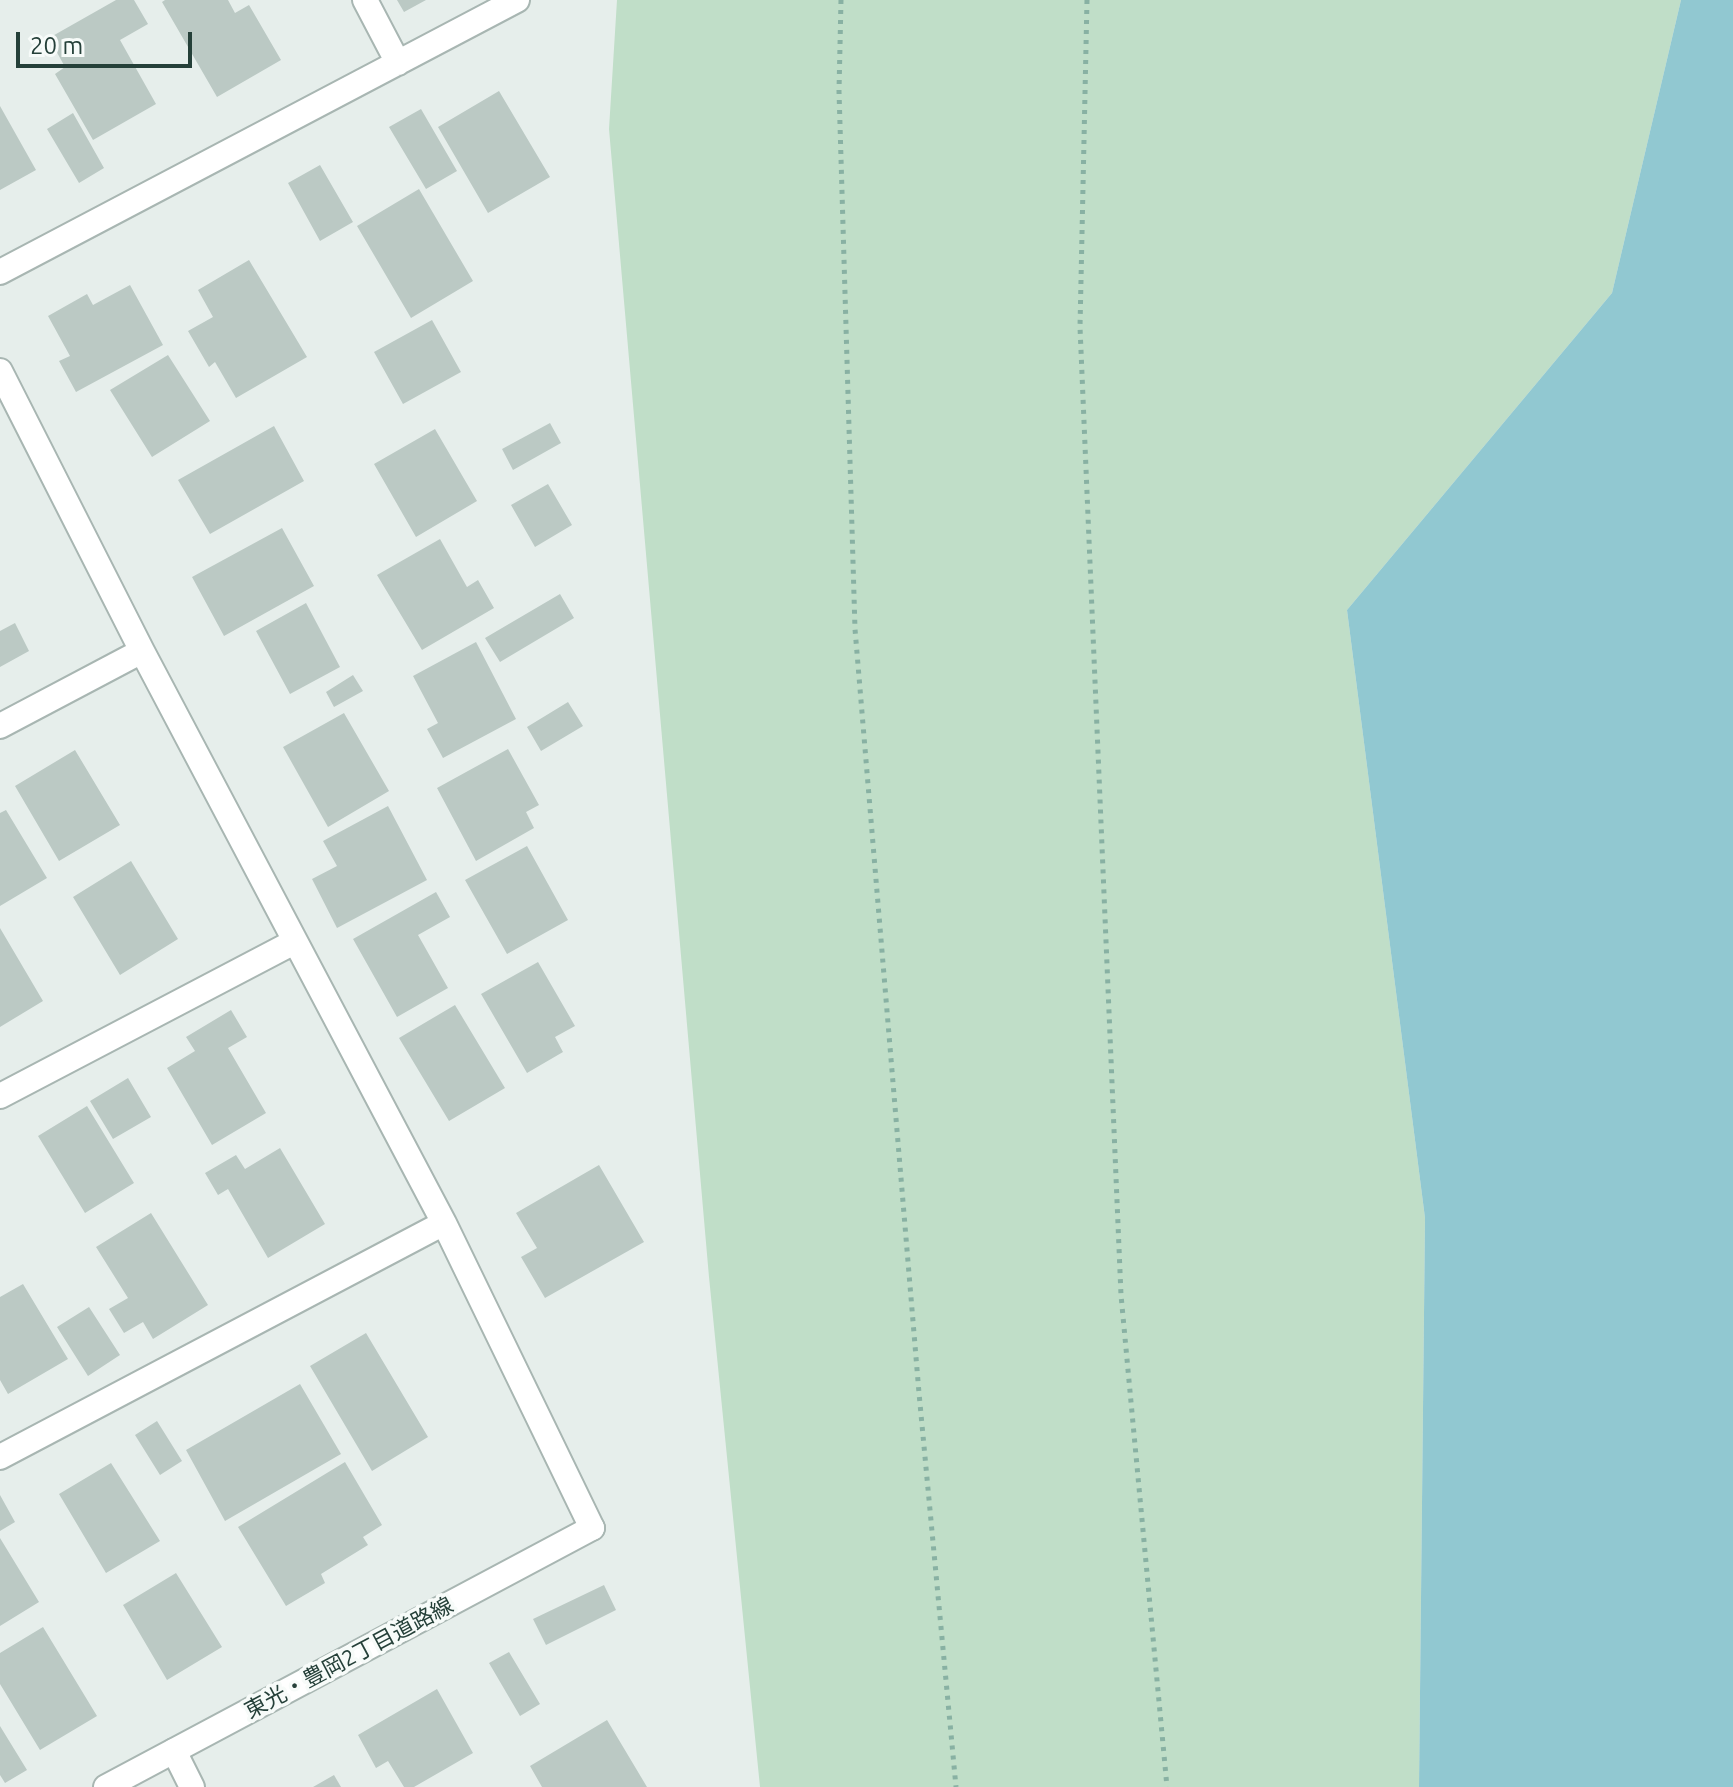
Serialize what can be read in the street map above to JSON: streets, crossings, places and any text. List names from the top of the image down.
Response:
{
  "streets": {
    "street": ["東光・豊岡2丁目道路線"]
  },
  "scale_bar": "20 m"
}
